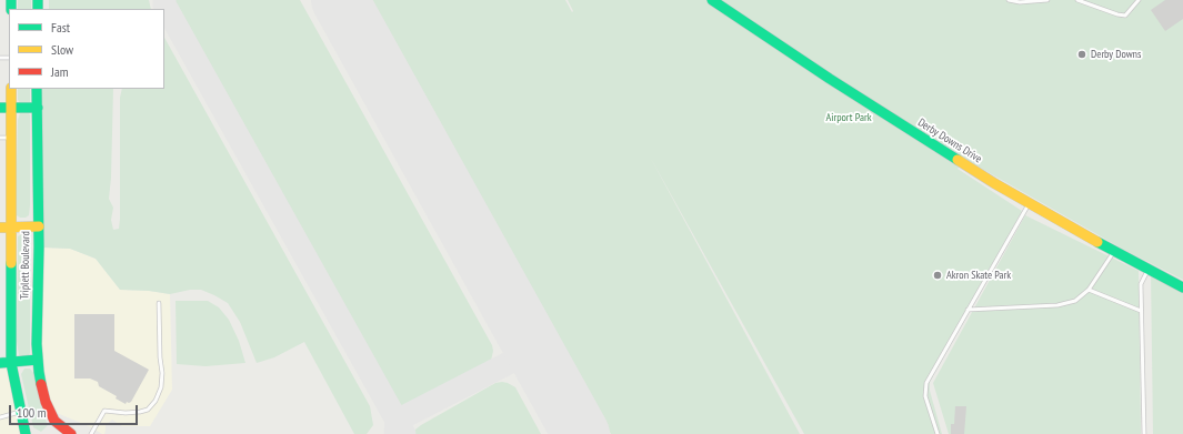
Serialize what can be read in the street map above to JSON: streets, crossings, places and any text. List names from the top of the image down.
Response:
{
  "streets": {
    "main road": ["Derby Downs Drive", "Triplett Boulevard"]
  },
  "parks": ["Airport Park"],
  "places": ["Derby Downs", "Akron Skate Park"],
  "legend": ["Fast", "Slow", "Jam"],
  "scale_bar": "100 m"
}
